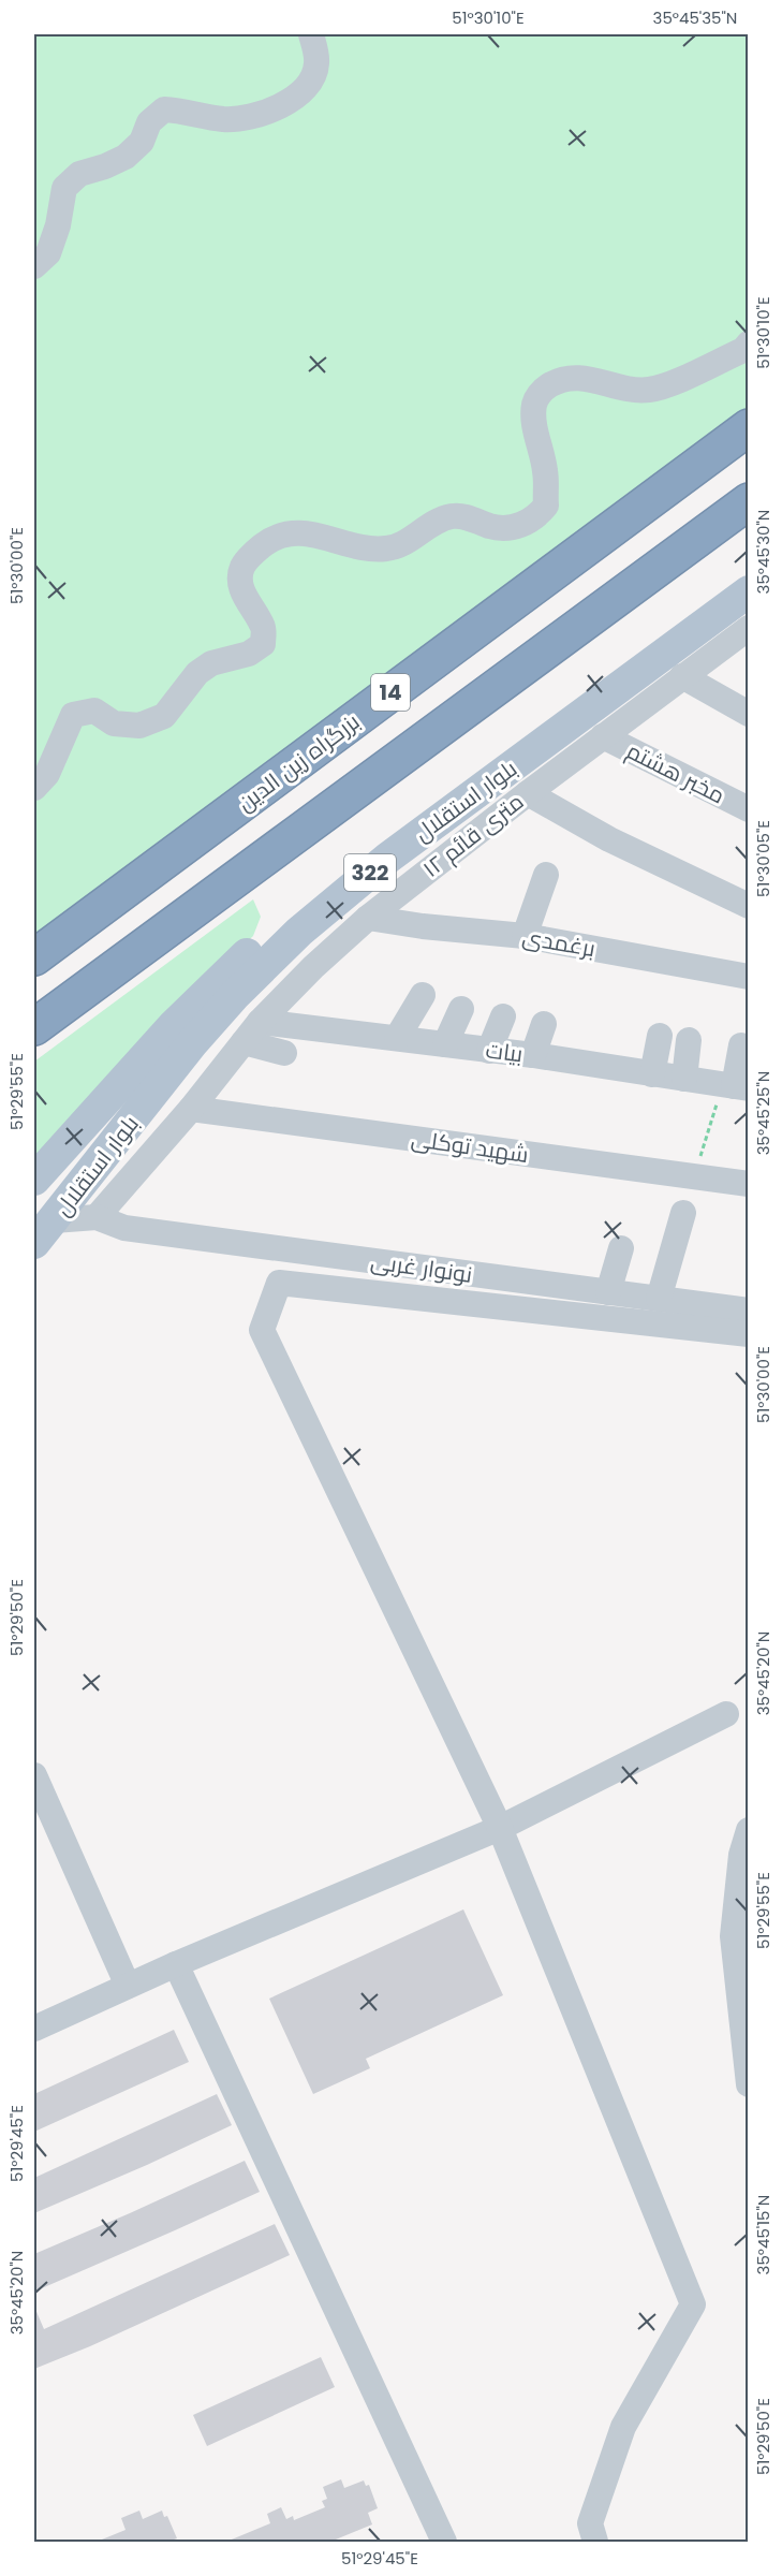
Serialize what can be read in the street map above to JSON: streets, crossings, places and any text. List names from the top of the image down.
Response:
{
  "streets": {
    "highway": ["14", "بزرگراه زین الدین"],
    "main road": ["بلوار استقلال", "322"],
    "street": [
      "مخبر هشتم",
      "۱۲ متری قائم",
      "برغمدی",
      "بیات",
      "شهید توکلی",
      "نونوار غربی"
    ]
  },
  "crossings": [
    ["مخبر هشتم", "۱۲ متری قائم"],
    ["۱۲ متری قائم", "برغمدی"],
    ["۱۲ متری قائم", "بیات"],
    ["۱۲ متری قائم", "شهید توکلی"],
    ["۱۲ متری قائم", "نونوار غربی"]
  ],
  "coordinates": [
    "51°30'10\"E",
    "35°45'35\"N",
    "35°45'30\"N",
    "51°30'00\"E",
    "51°30'05\"E",
    "51°29'55\"E",
    "35°45'25\"N",
    "51°29'50\"E",
    "35°45'20\"N",
    "51°29'45\"E",
    "35°45'15\"N"
  ]
}
